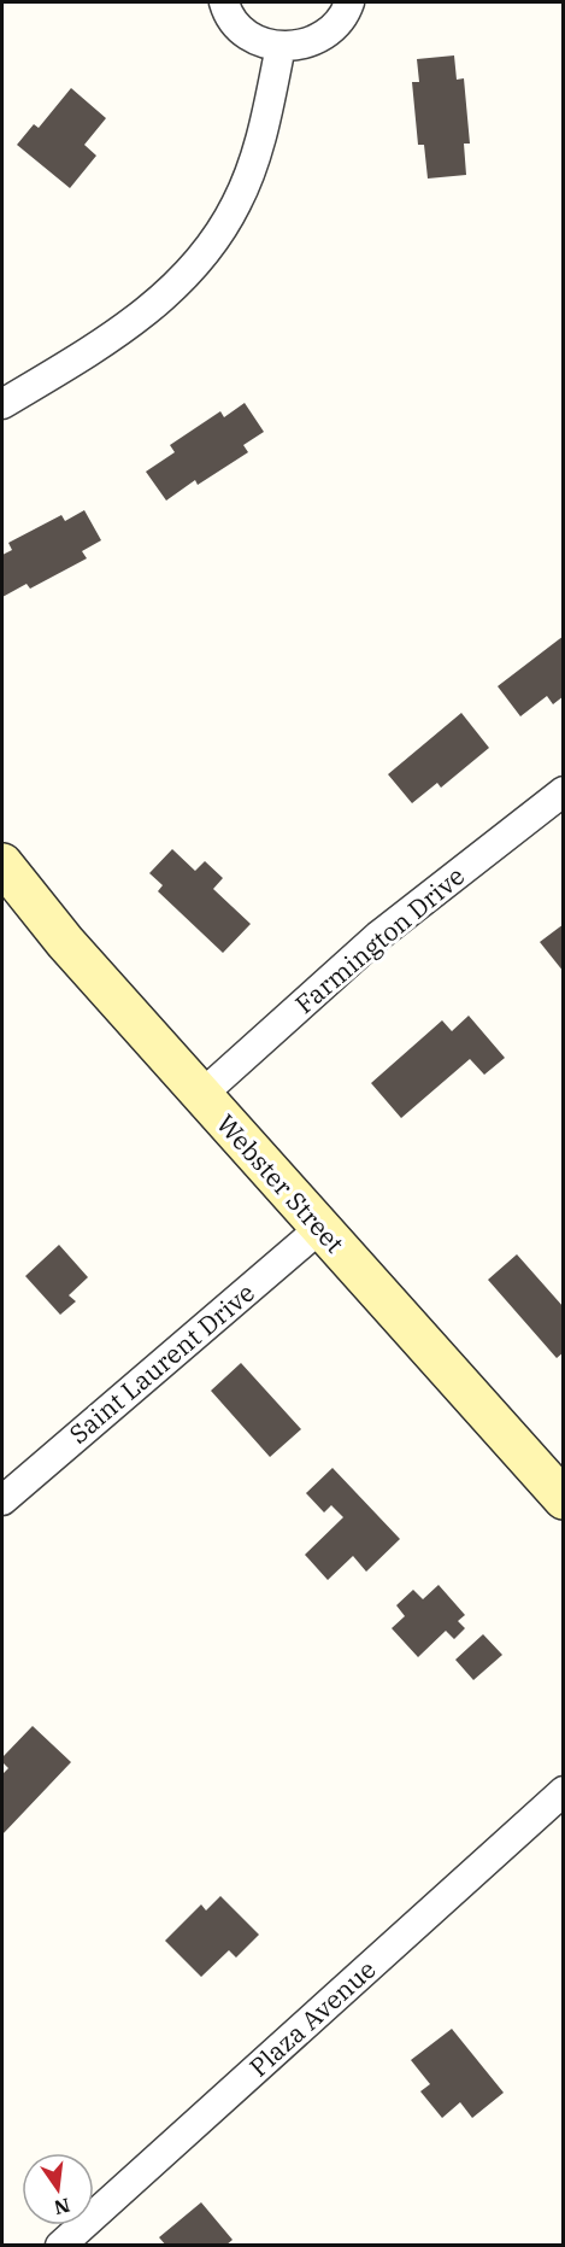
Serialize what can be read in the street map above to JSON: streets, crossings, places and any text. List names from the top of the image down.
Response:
{
  "streets": {
    "main road": ["Webster Street"],
    "street": ["Farmington Drive", "Saint Laurent Drive", "Plaza Avenue"]
  },
  "crossings": [
    ["Farmington Drive", "Webster Street"],
    ["Webster Street", "Saint Laurent Drive"]
  ],
  "north": "bottom"
}
